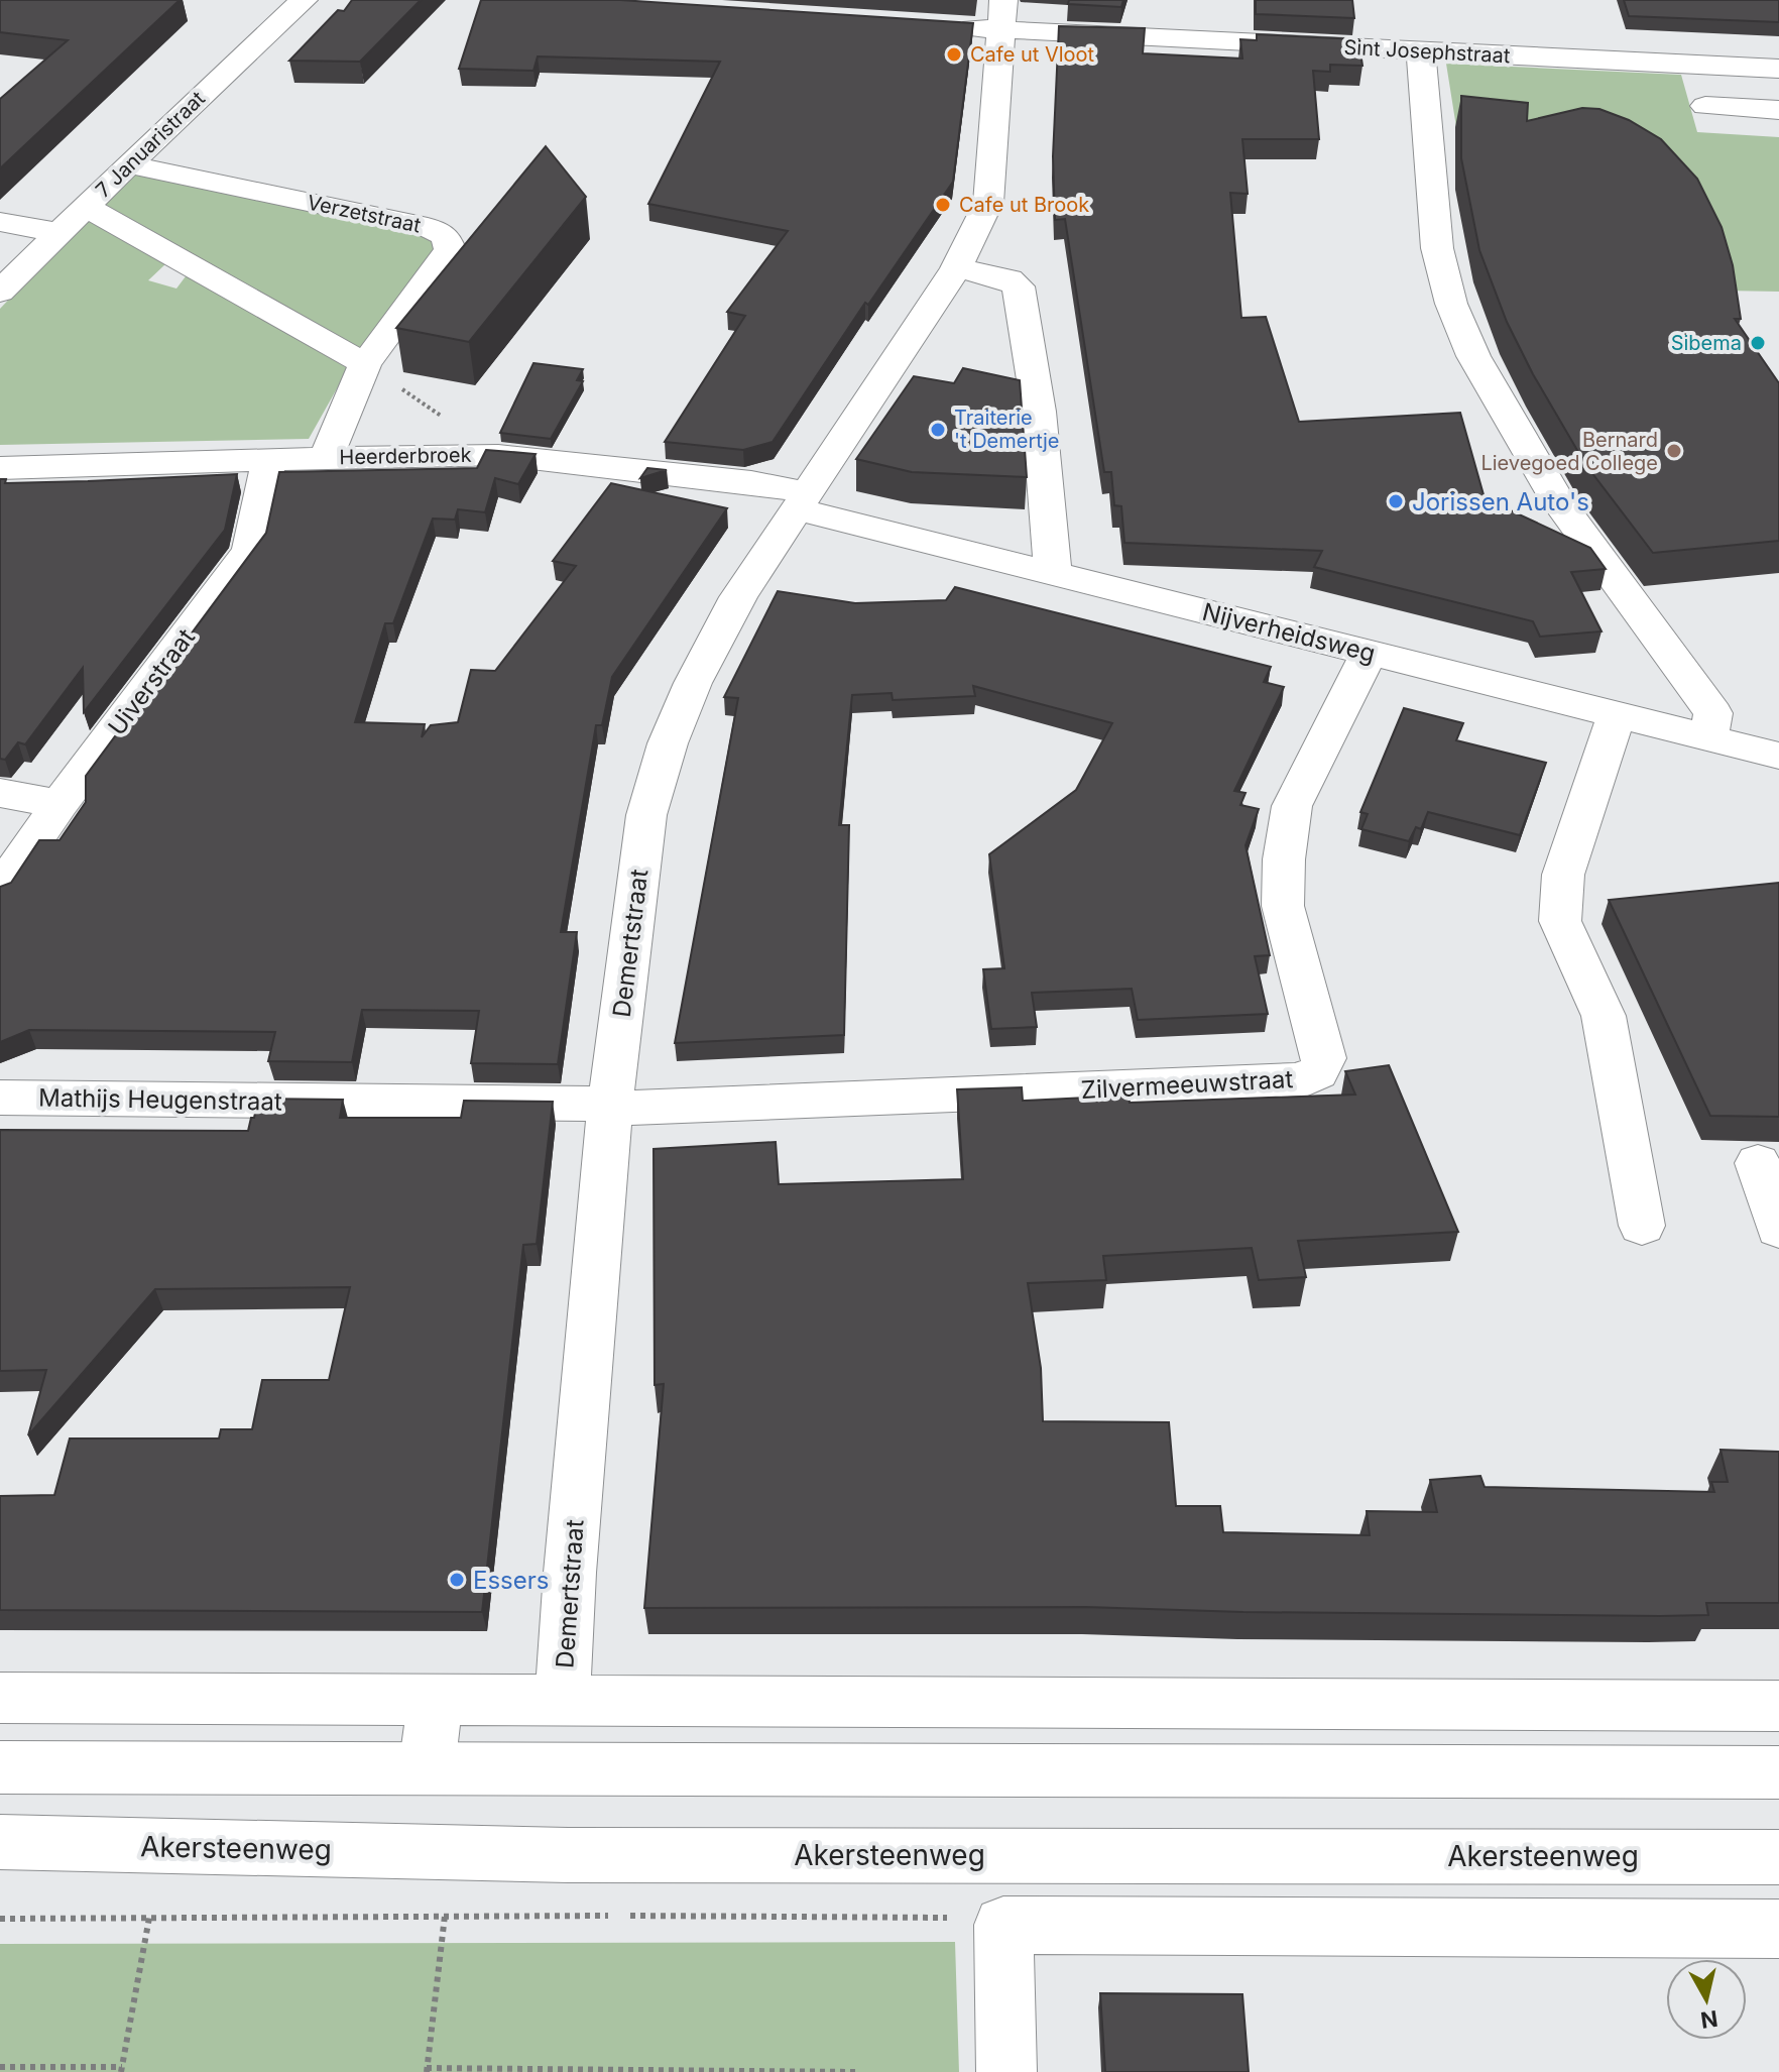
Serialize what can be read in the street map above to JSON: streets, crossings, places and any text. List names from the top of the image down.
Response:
{
  "streets": {
    "street": [
      "Sint Josephstraat",
      "7 Januaristraat",
      "Verzetstraat",
      "Heerderbroek",
      "Nijverheidsweg",
      "Uiverstraat",
      "Demertstraat",
      "Zilvermeeuwstraat",
      "Mathijs Heugenstraat",
      "Akersteenweg"
    ]
  },
  "crossings": [
    ["Sint Josephstraat", "Demertstraat"],
    ["7 Januaristraat", "Verzetstraat"],
    ["Verzetstraat", "Heerderbroek"],
    ["Heerderbroek", "Nijverheidsweg"],
    ["Heerderbroek", "Uiverstraat"],
    ["Heerderbroek", "Demertstraat"],
    ["Nijverheidsweg", "Demertstraat"],
    ["Nijverheidsweg", "Zilvermeeuwstraat"],
    ["Demertstraat", "Zilvermeeuwstraat"],
    ["Demertstraat", "Mathijs Heugenstraat"],
    ["Zilvermeeuwstraat", "Mathijs Heugenstraat"]
  ],
  "places": [
    "Cafe ut Vloot",
    "Cafe ut Brook",
    "Sibema",
    "Traiterie 't Demertje",
    "Bernard Lievegoed College",
    "Jorissen Auto's",
    "Essers"
  ],
  "north": "bottom"
}
